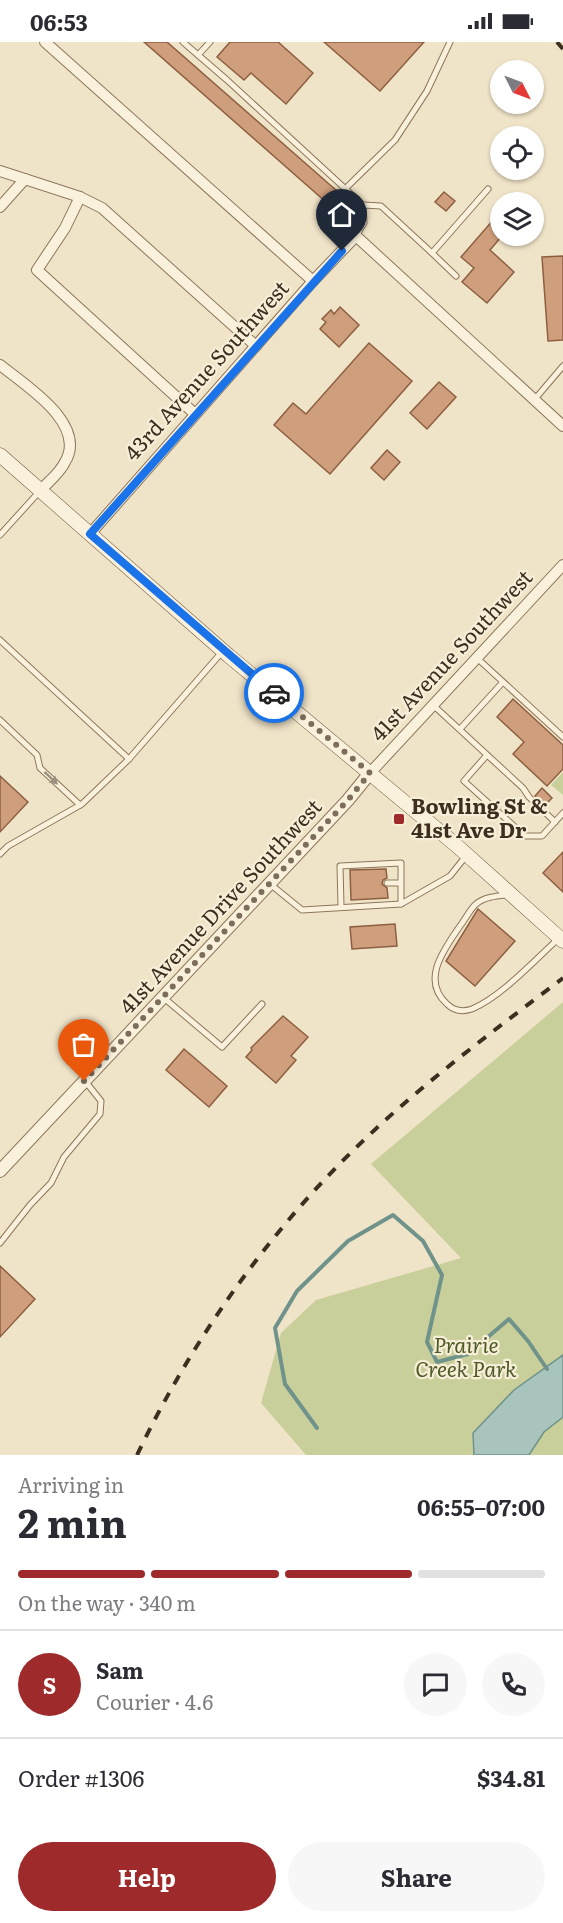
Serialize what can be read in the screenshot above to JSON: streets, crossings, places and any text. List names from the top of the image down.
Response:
{
  "streets": {
    "street": ["43rd Avenue Southwest", "41st Avenue Southwest", "41st Avenue Drive Southwest"]
  },
  "crossings": [
    ["41st Avenue Southwest", "41st Avenue Drive Southwest"]
  ],
  "parks": ["Prairie Creek Park"],
  "places": {
    "transit": ["Bowling St & 41st Ave Dr"]
  },
  "north": "bottom right",
  "page": {
    "status": "06:53",
    "heading": ["2 min", "Arriving in", "06:55–07:00"],
    "panel": [
      "Sam",
      "Courier · 4.6",
      "Order #1306",
      "$34.81"
    ],
    "bar": "On the way · 340 m",
    "round": "S",
    "buttons": ["Help", "Share"]
  }
}
